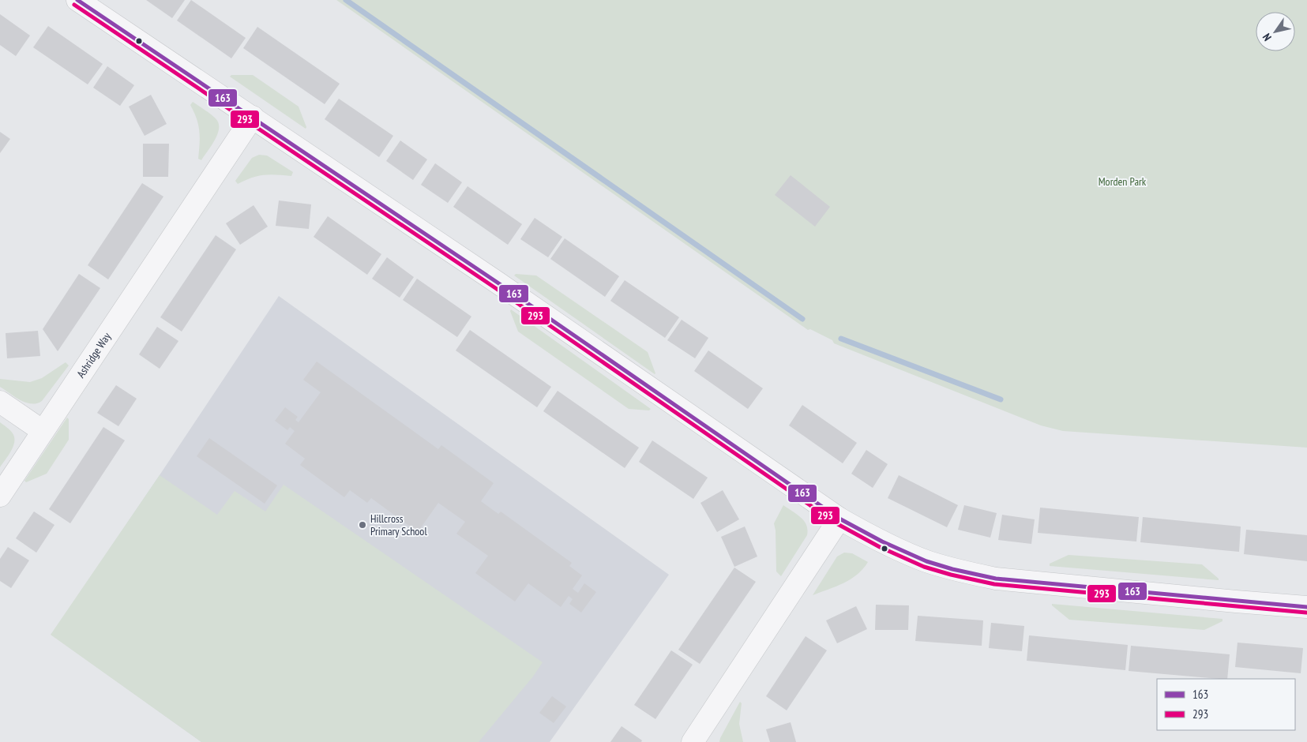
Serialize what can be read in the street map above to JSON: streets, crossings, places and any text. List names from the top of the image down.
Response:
{
  "streets": {
    "street": ["Ashridge Way"]
  },
  "parks": ["Morden Park"],
  "places": ["Hillcross Primary School"],
  "lines": ["transit line 163", "transit line 293"],
  "legend": ["163", "293"],
  "north": "bottom left"
}
